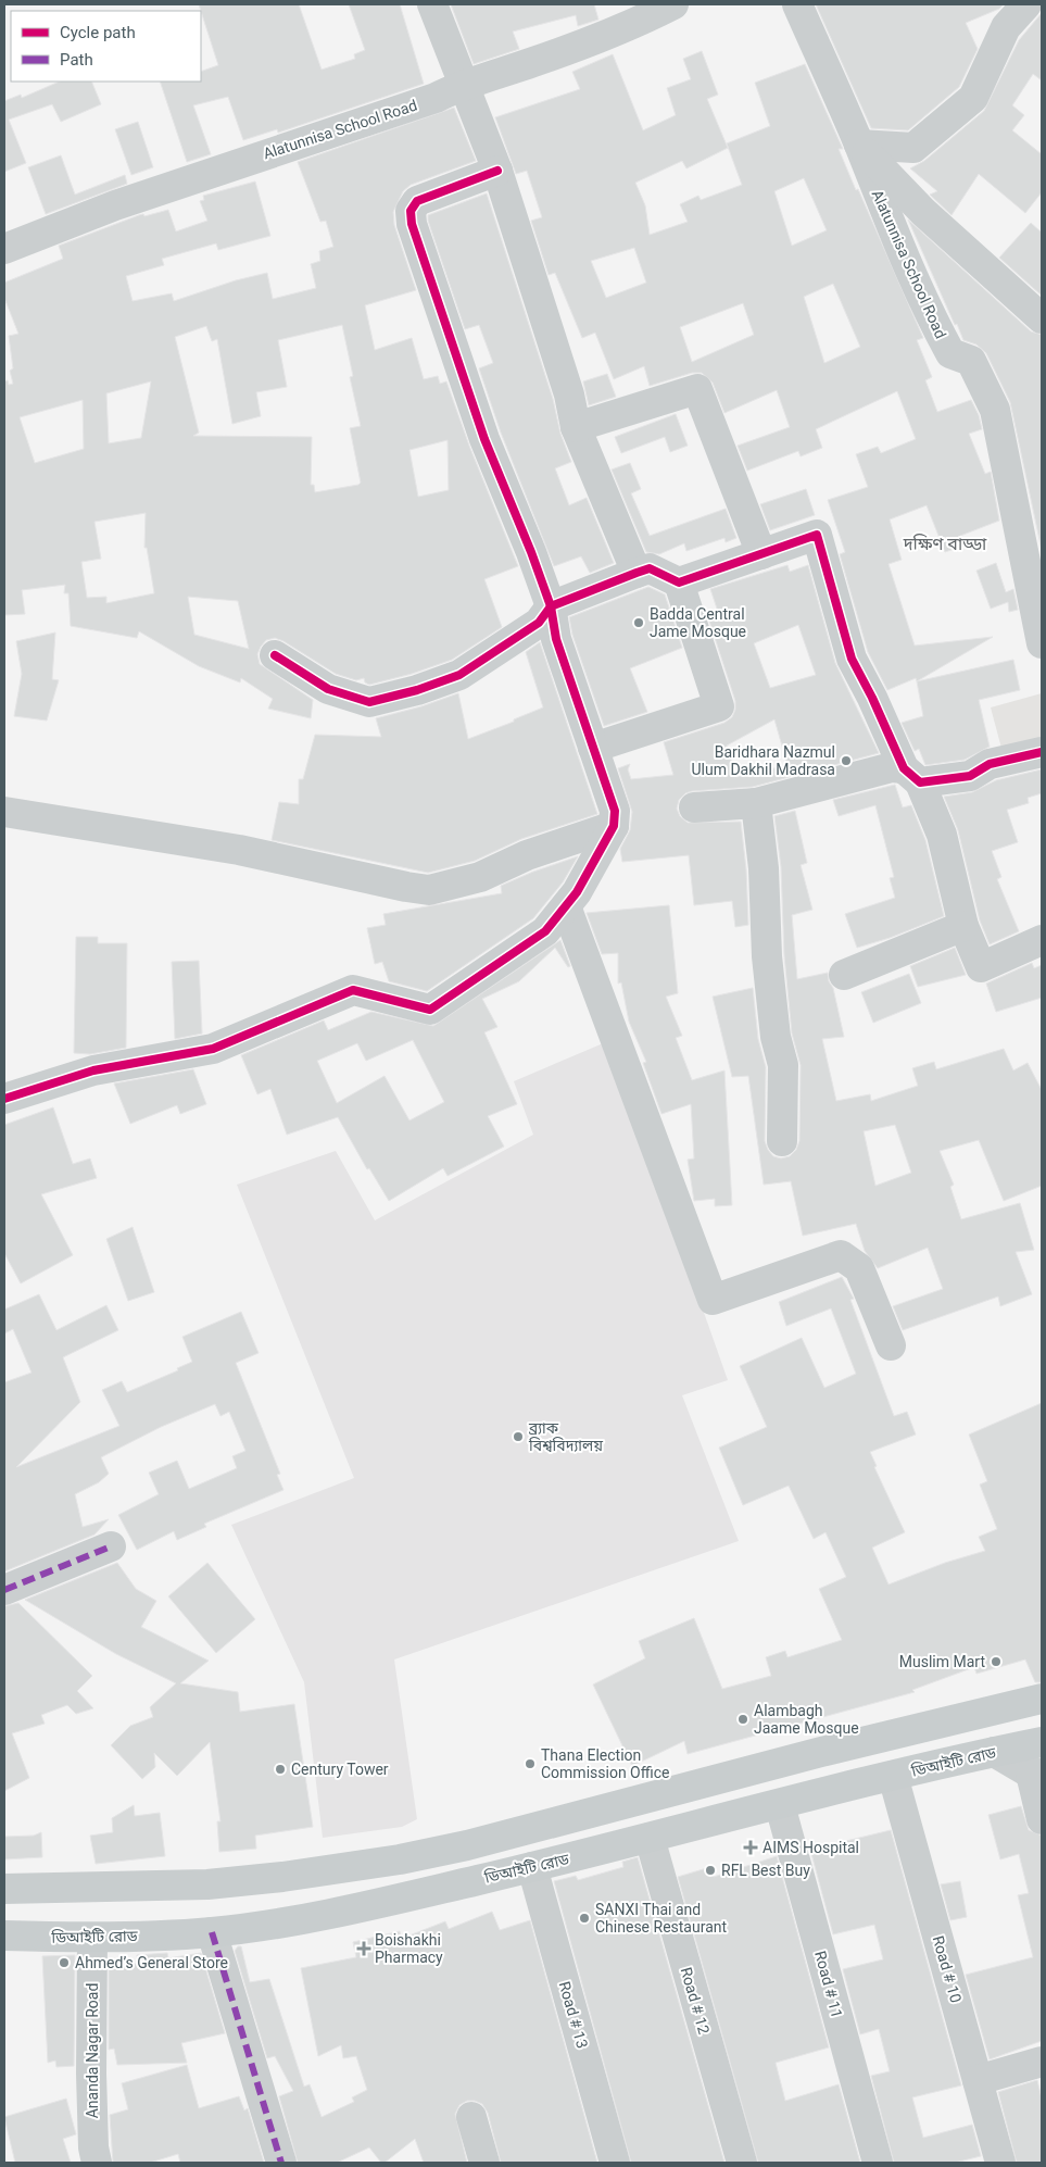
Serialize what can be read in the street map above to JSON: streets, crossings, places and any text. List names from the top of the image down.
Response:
{
  "streets": {
    "main road": ["ডিআইটি রোড"],
    "street": [
      "Alatunnisa School Road",
      "Road # 10",
      "Road # 11",
      "Road # 12",
      "Road # 13",
      "Ananda Nagar Road"
    ]
  },
  "crossings": [
    ["ডিআইটি রোড", "Road # 10"],
    ["ডিআইটি রোড", "Road # 11"],
    ["ডিআইটি রোড", "Road # 12"],
    ["ডিআইটি রোড", "Road # 13"],
    ["ডিআইটি রোড", "Ananda Nagar Road"]
  ],
  "districts": ["দক্ষিণ বাড্ডা"],
  "places": {
    "other": [
      "Badda Central Jame Mosque",
      "Baridhara Nazmul Ulum Dakhil Madrasa",
      "ব্র্যাক বিশ্ববিদ্যালয়",
      "Muslim Mart",
      "Alambagh Jaame Mosque",
      "Thana Election Commission Office",
      "Century Tower",
      "RFL Best Buy",
      "SANXI Thai and Chinese Restaurant",
      "Ahmed’s General Store"
    ],
    "health": ["AIMS Hospital", "Boishakhi Pharmacy"]
  },
  "legend": ["Cycle path", "Path"]
}
